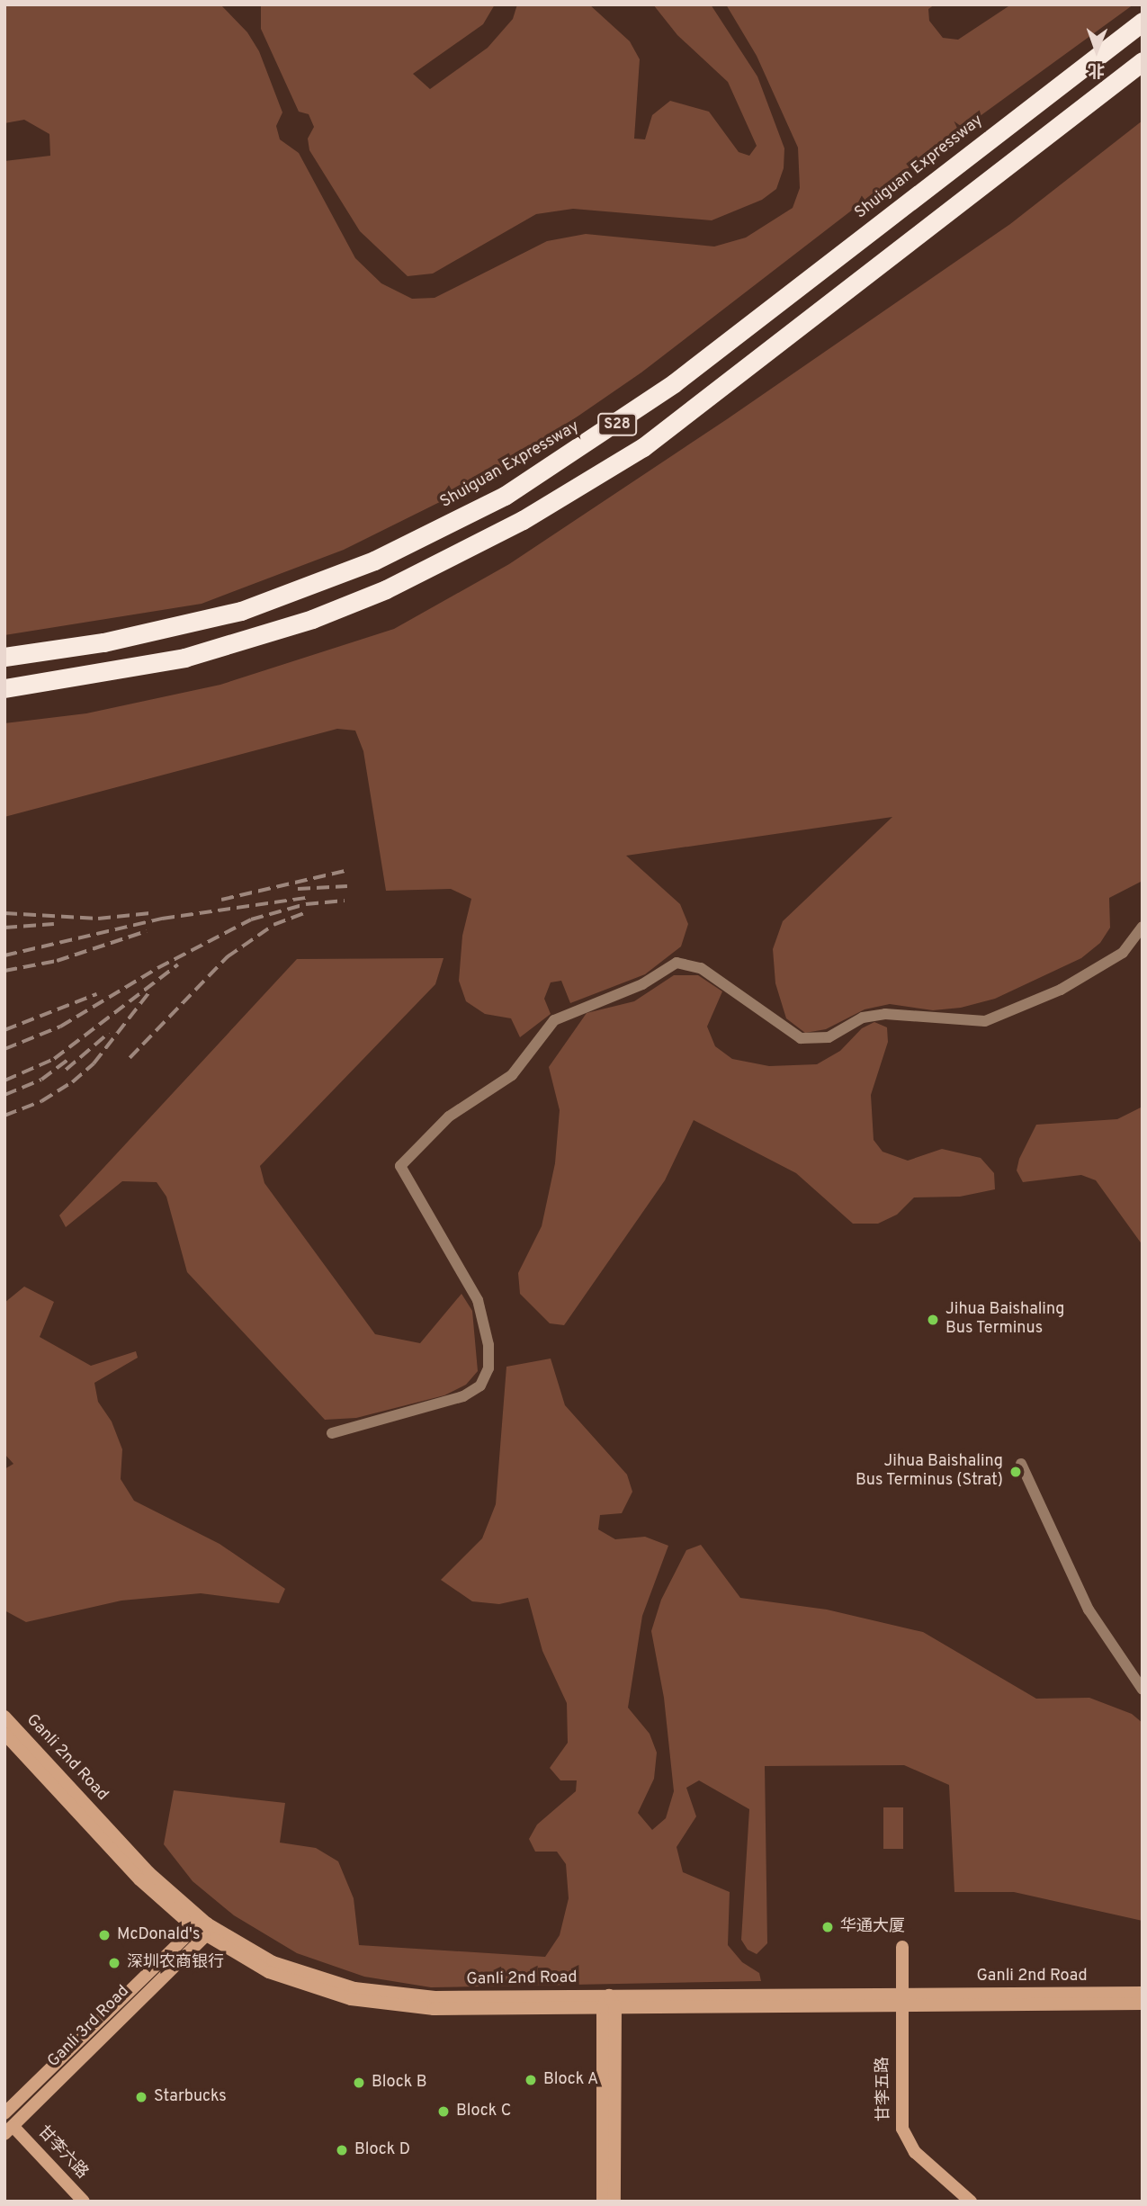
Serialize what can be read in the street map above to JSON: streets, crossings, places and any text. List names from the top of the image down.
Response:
{
  "streets": {
    "highway": ["Shuiguan Expressway", "S28"],
    "main road": [
      "Ganli 2nd Road",
      "Ganli 3rd Road",
      "甘李五路",
      "甘李六路"
    ]
  },
  "crossings": [
    ["Ganli 2nd Road", "Ganli 3rd Road"],
    ["Ganli 2nd Road", "甘李五路"],
    ["Ganli 3rd Road", "甘李六路"]
  ],
  "places": [
    "Jihua Baishaling Bus Terminus",
    "Jihua Baishaling Bus Terminus (Strat)",
    "华通大厦",
    "McDonald's",
    "深圳农商银行",
    "Block A",
    "Block B",
    "Starbucks",
    "Block C",
    "Block D"
  ],
  "north": "bottom"
}
